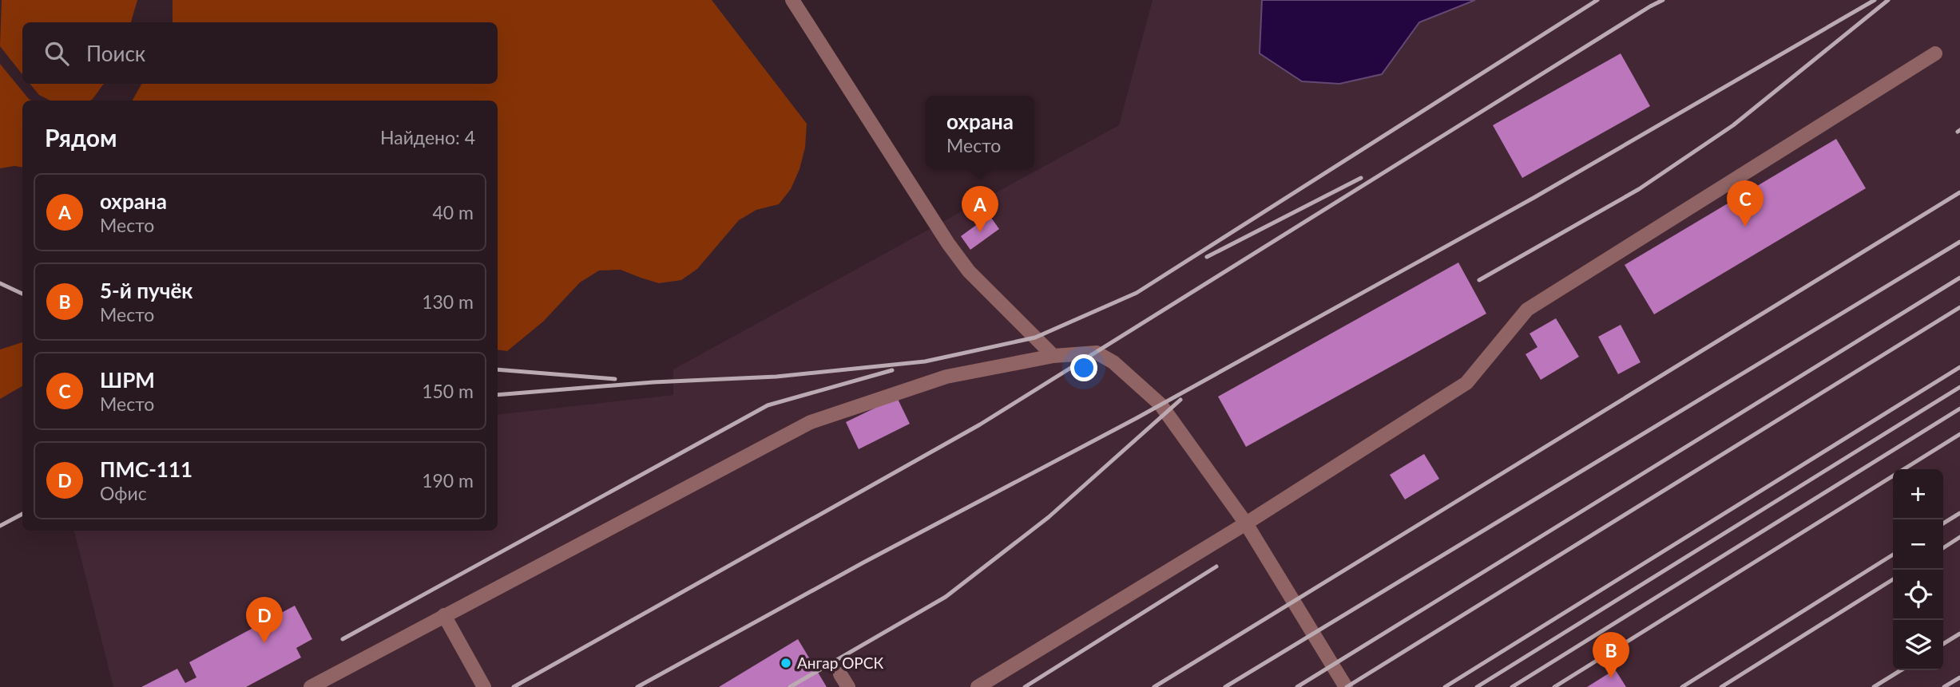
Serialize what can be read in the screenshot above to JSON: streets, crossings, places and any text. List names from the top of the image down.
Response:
{
  "places": ["Ангар ОРСК"],
  "page": {
    "search": "Поиск",
    "popup": ["охрана", "Место"],
    "heading": ["Рядом", "Найдено: 4"],
    "list": [
      {
        "mark": "A",
        "name": "охрана",
        "note": "Место",
        "value": "40 m"
      },
      {
        "mark": "B",
        "name": "5-й пучёк",
        "note": "Место",
        "value": "130 m"
      },
      {
        "mark": "C",
        "name": "ШРМ",
        "note": "Место",
        "value": "150 m"
      },
      {
        "mark": "D",
        "name": "ПМС-111",
        "note": "Офис",
        "value": "190 m"
      }
    ],
    "pins": [
      "C",
      "A",
      "D",
      "B"
    ],
    "map_buttons": ["+", "−"]
  }
}
